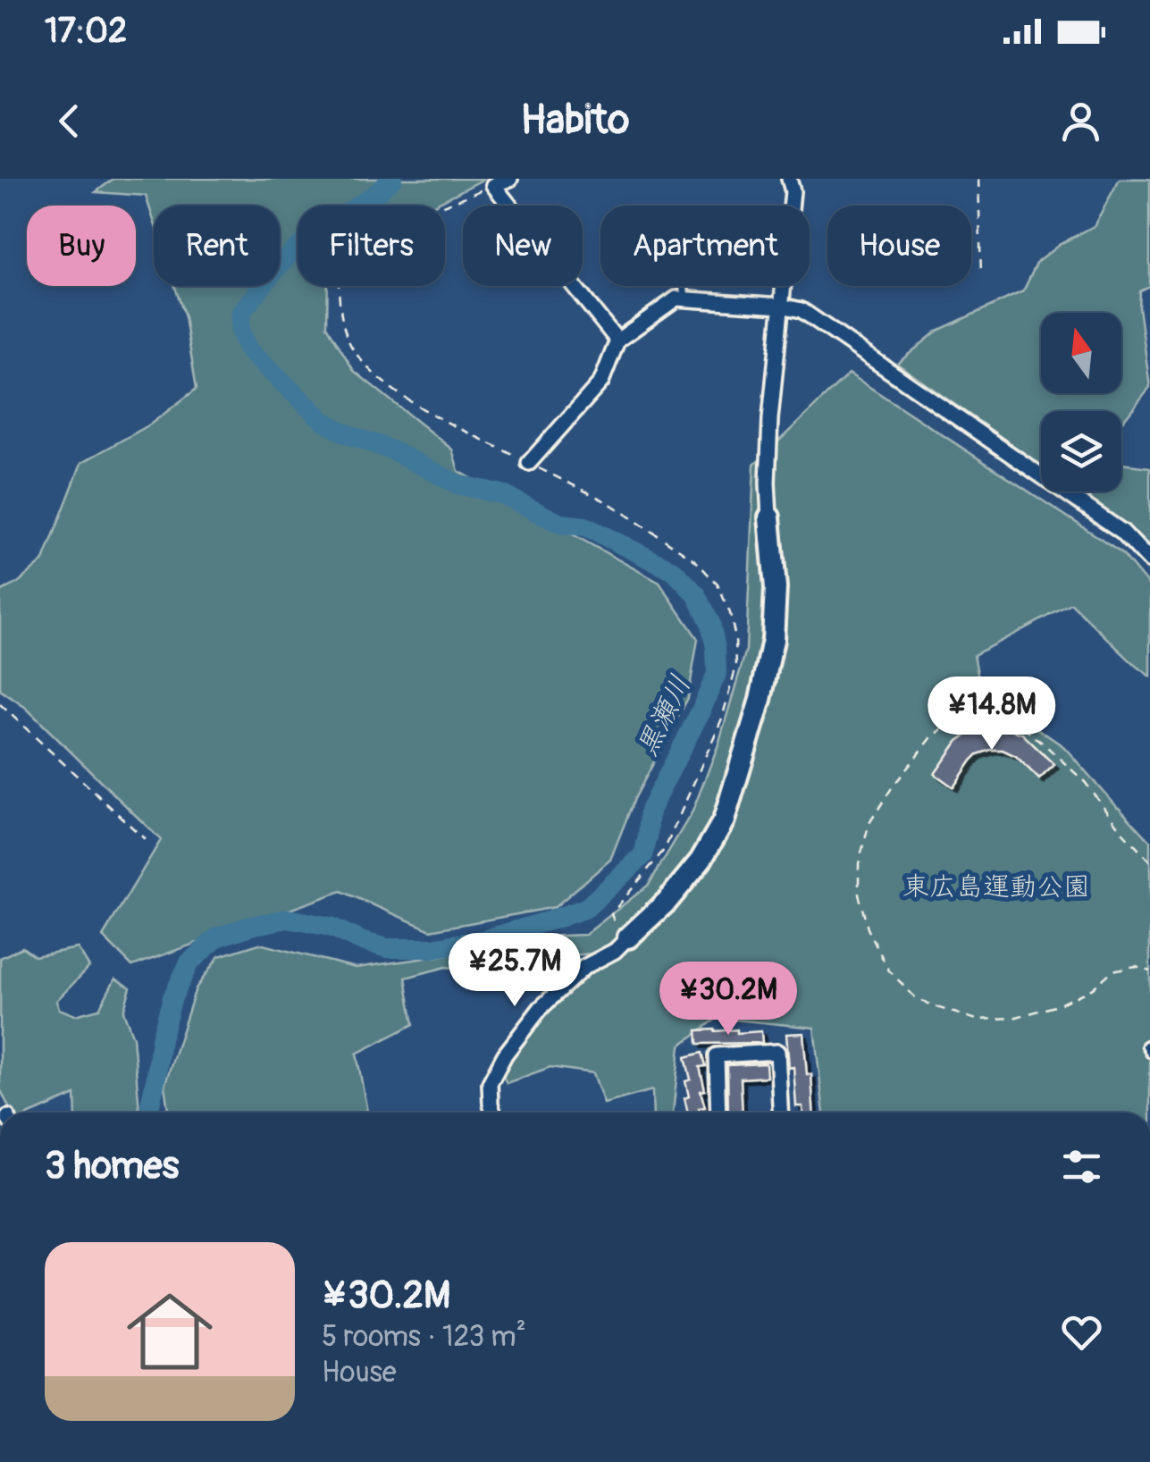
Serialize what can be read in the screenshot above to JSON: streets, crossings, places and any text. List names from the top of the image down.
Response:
{
  "water": ["黒瀬川"],
  "parks": ["東広島運動公園"],
  "north": "top",
  "page": {
    "status": "17:02",
    "header": "Habito",
    "chip": [
      "Buy",
      "Rent",
      "Filters",
      "New",
      "Apartment",
      "House"
    ],
    "price": ["¥14.8M", "¥25.7M", "¥30.2M"],
    "heading": "3 homes",
    "list": [
      {
        "name": "¥30.2M",
        "note": "5 rooms · 123 m² · House"
      }
    ]
  }
}
